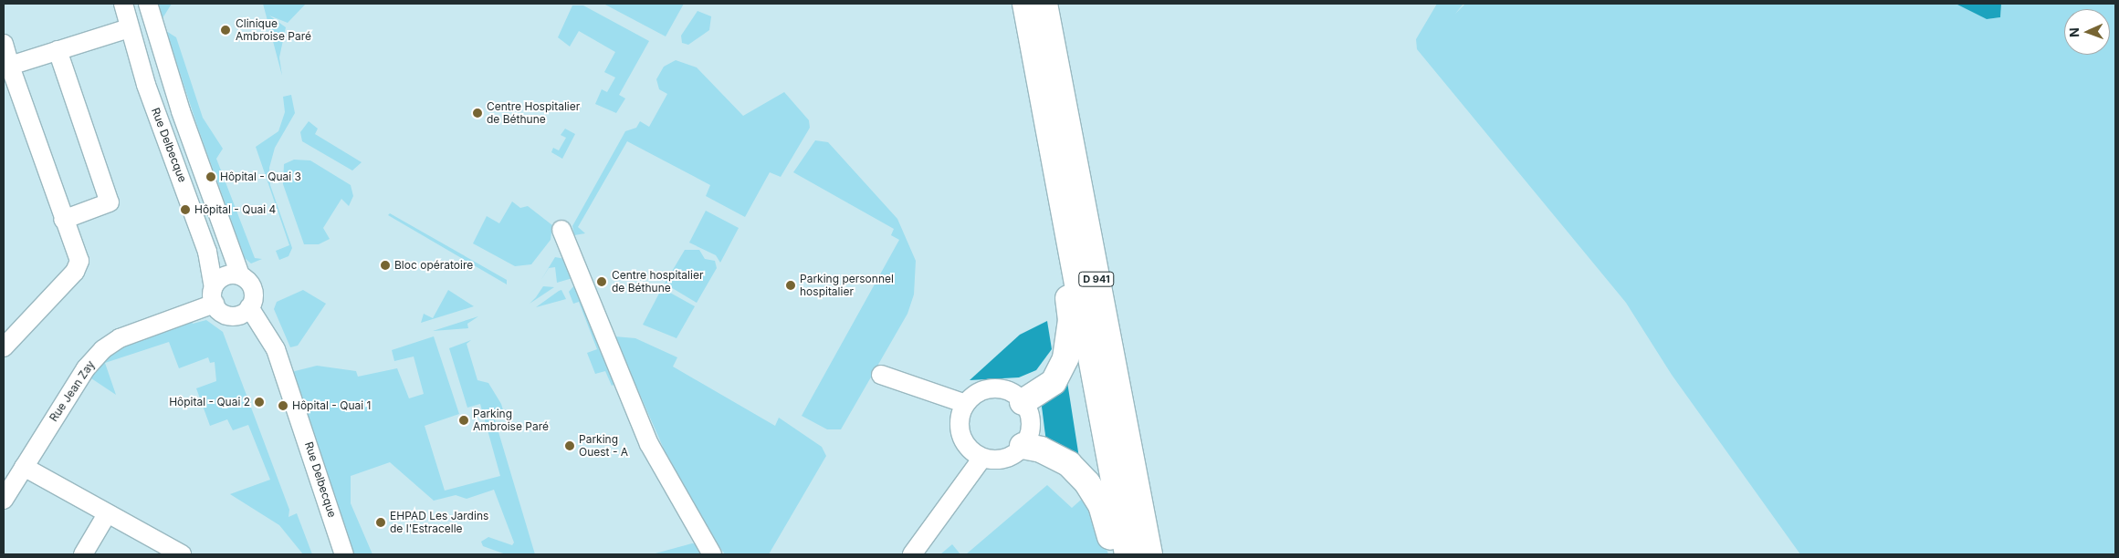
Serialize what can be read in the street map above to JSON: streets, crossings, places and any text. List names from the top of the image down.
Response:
{
  "streets": {
    "highway": ["D 941"],
    "street": ["Rue Delbecque", "Rue Jean Zay"]
  },
  "crossings": [
    ["Rue Delbecque", "Rue Jean Zay"]
  ],
  "places": [
    "Clinique Ambroise Paré",
    "Centre Hospitalier de Béthune",
    "Hôpital - Quai 3",
    "Hôpital - Quai 4",
    "Bloc opératoire",
    "Centre hospitalier de Béthune",
    "Parking personnel hospitalier",
    "Hôpital - Quai 2",
    "Hôpital - Quai 1",
    "Parking Ambroise Paré",
    "Parking Ouest - A",
    "EHPAD Les Jardins de l'Estracelle"
  ],
  "north": "left"
}
